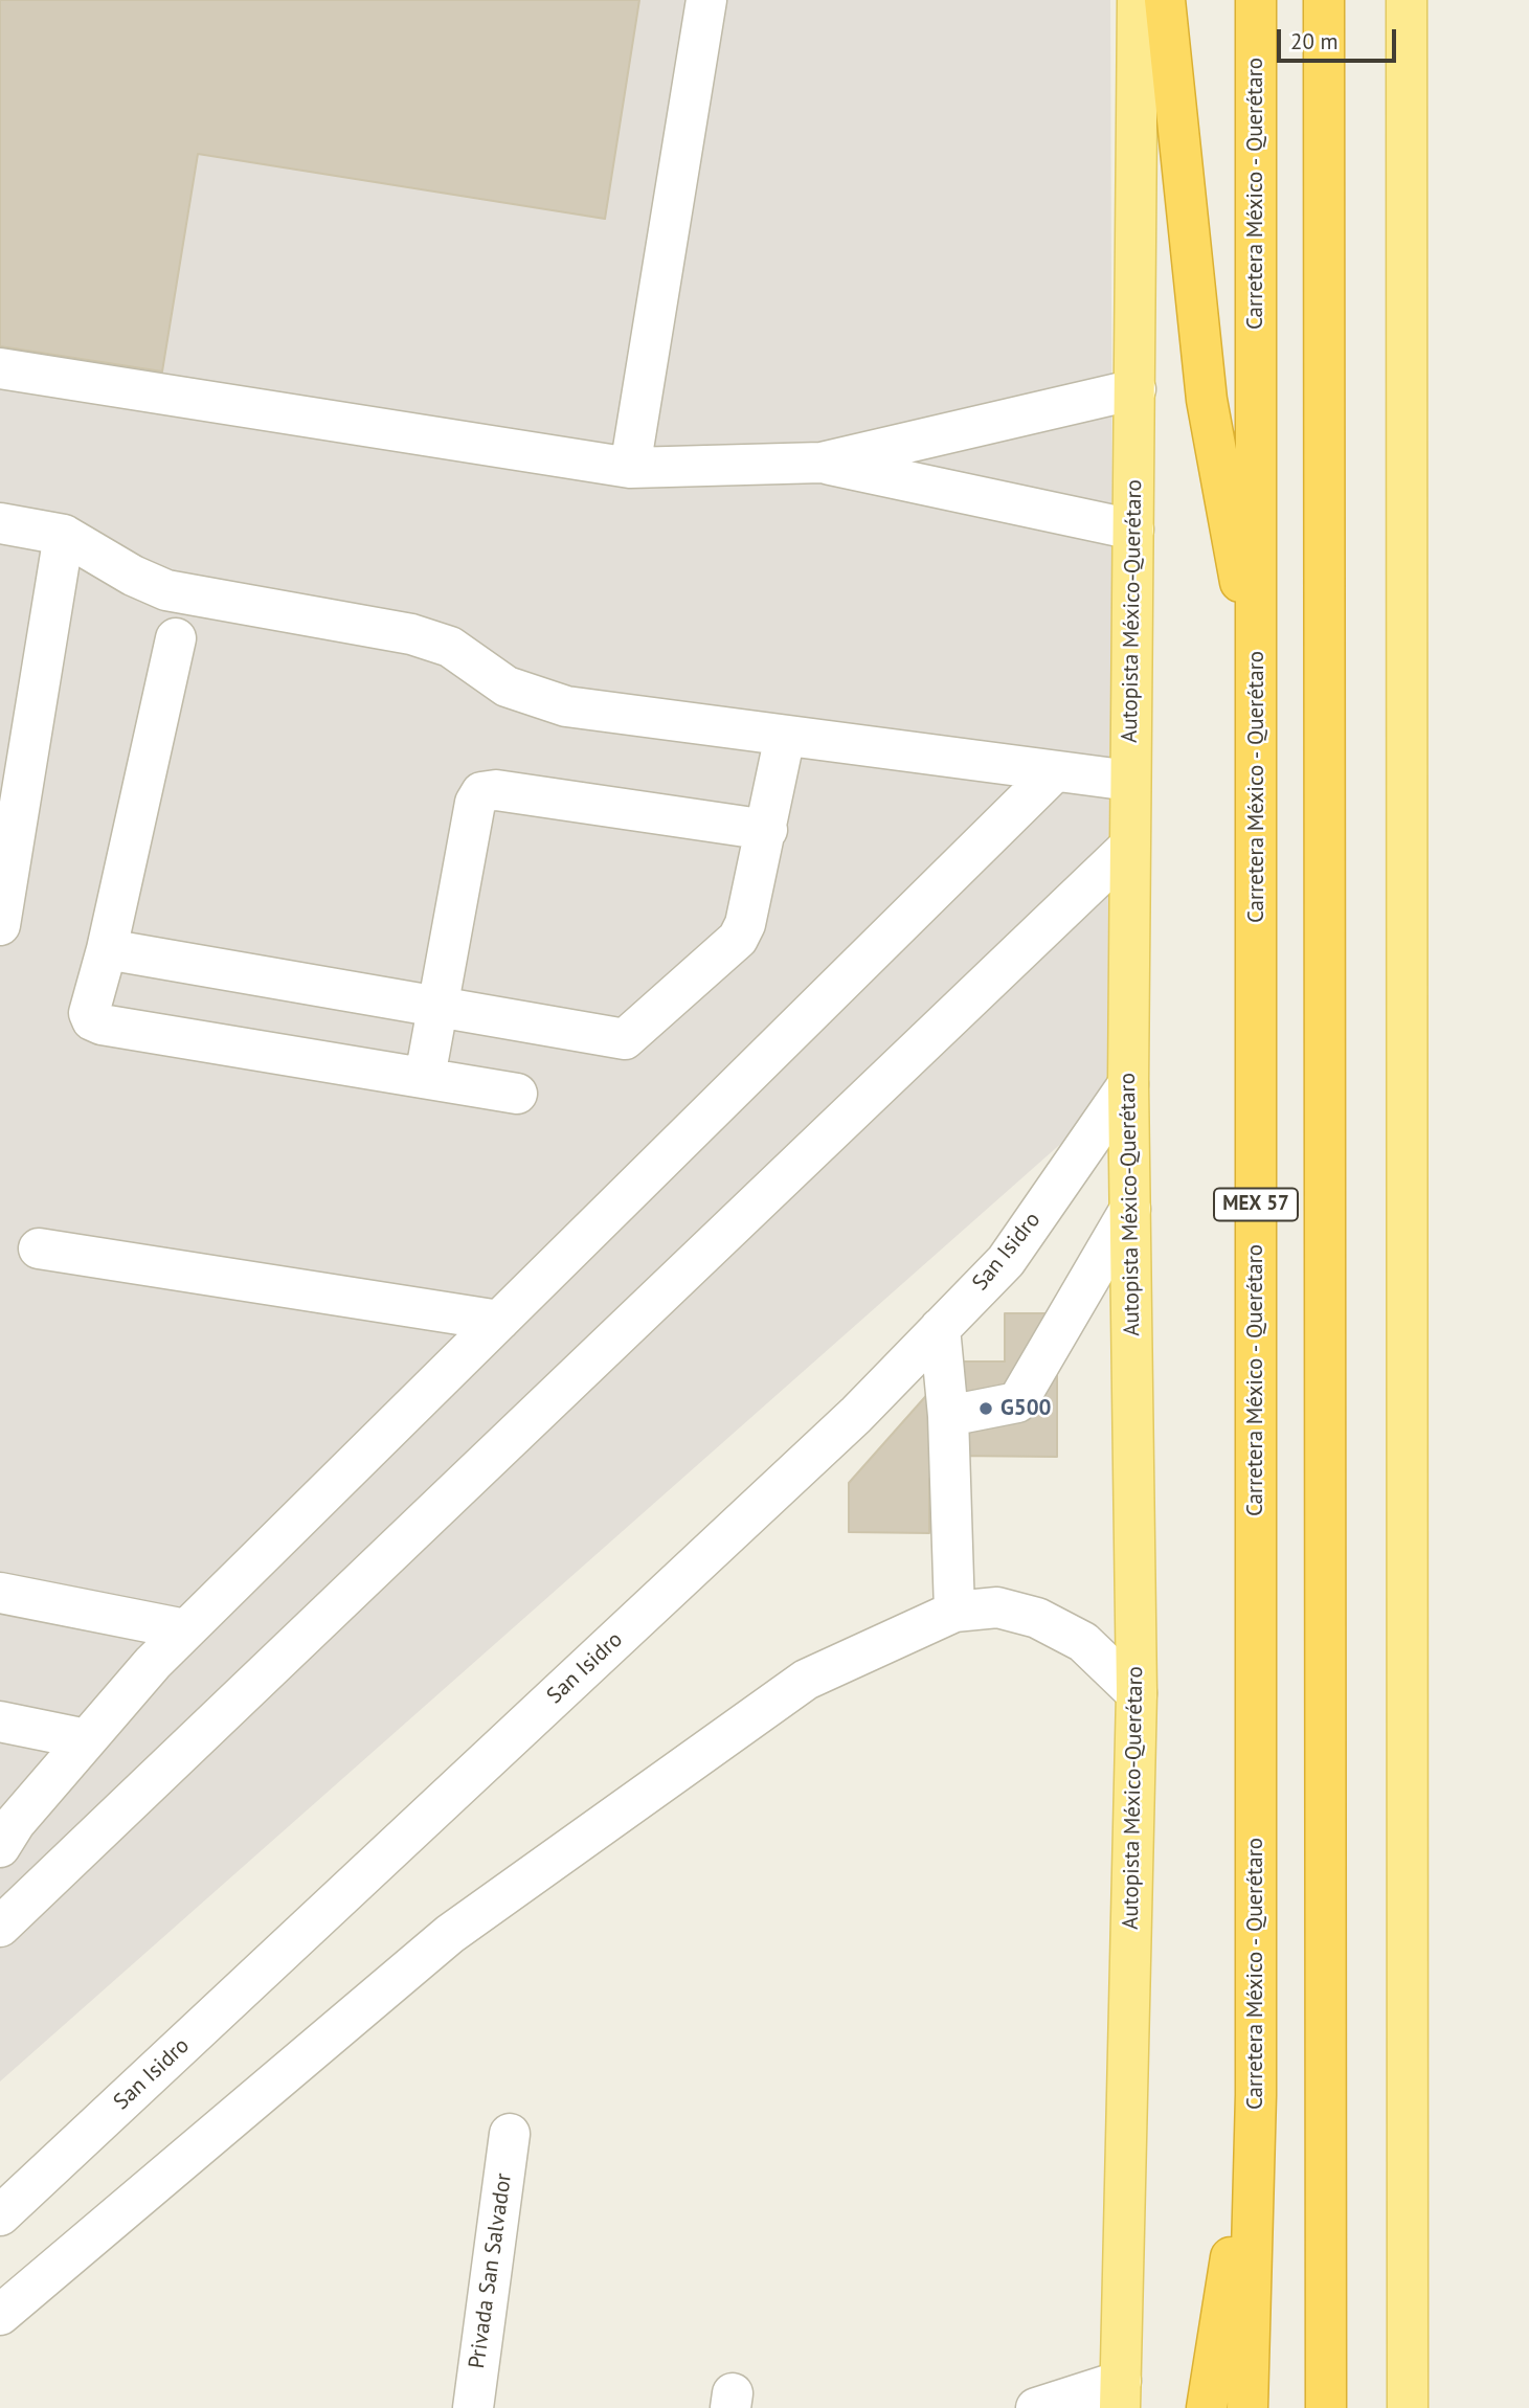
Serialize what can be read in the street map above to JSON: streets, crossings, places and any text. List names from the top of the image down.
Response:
{
  "streets": {
    "highway": ["Carretera México - Querétaro", "MEX 57"],
    "main road": ["Autopista México-Querétaro"],
    "street": ["San Isidro", "Privada San Salvador"]
  },
  "crossings": [
    ["Autopista México-Querétaro", "San Isidro"]
  ],
  "places": ["G500"],
  "scale_bar": "20 m"
}
